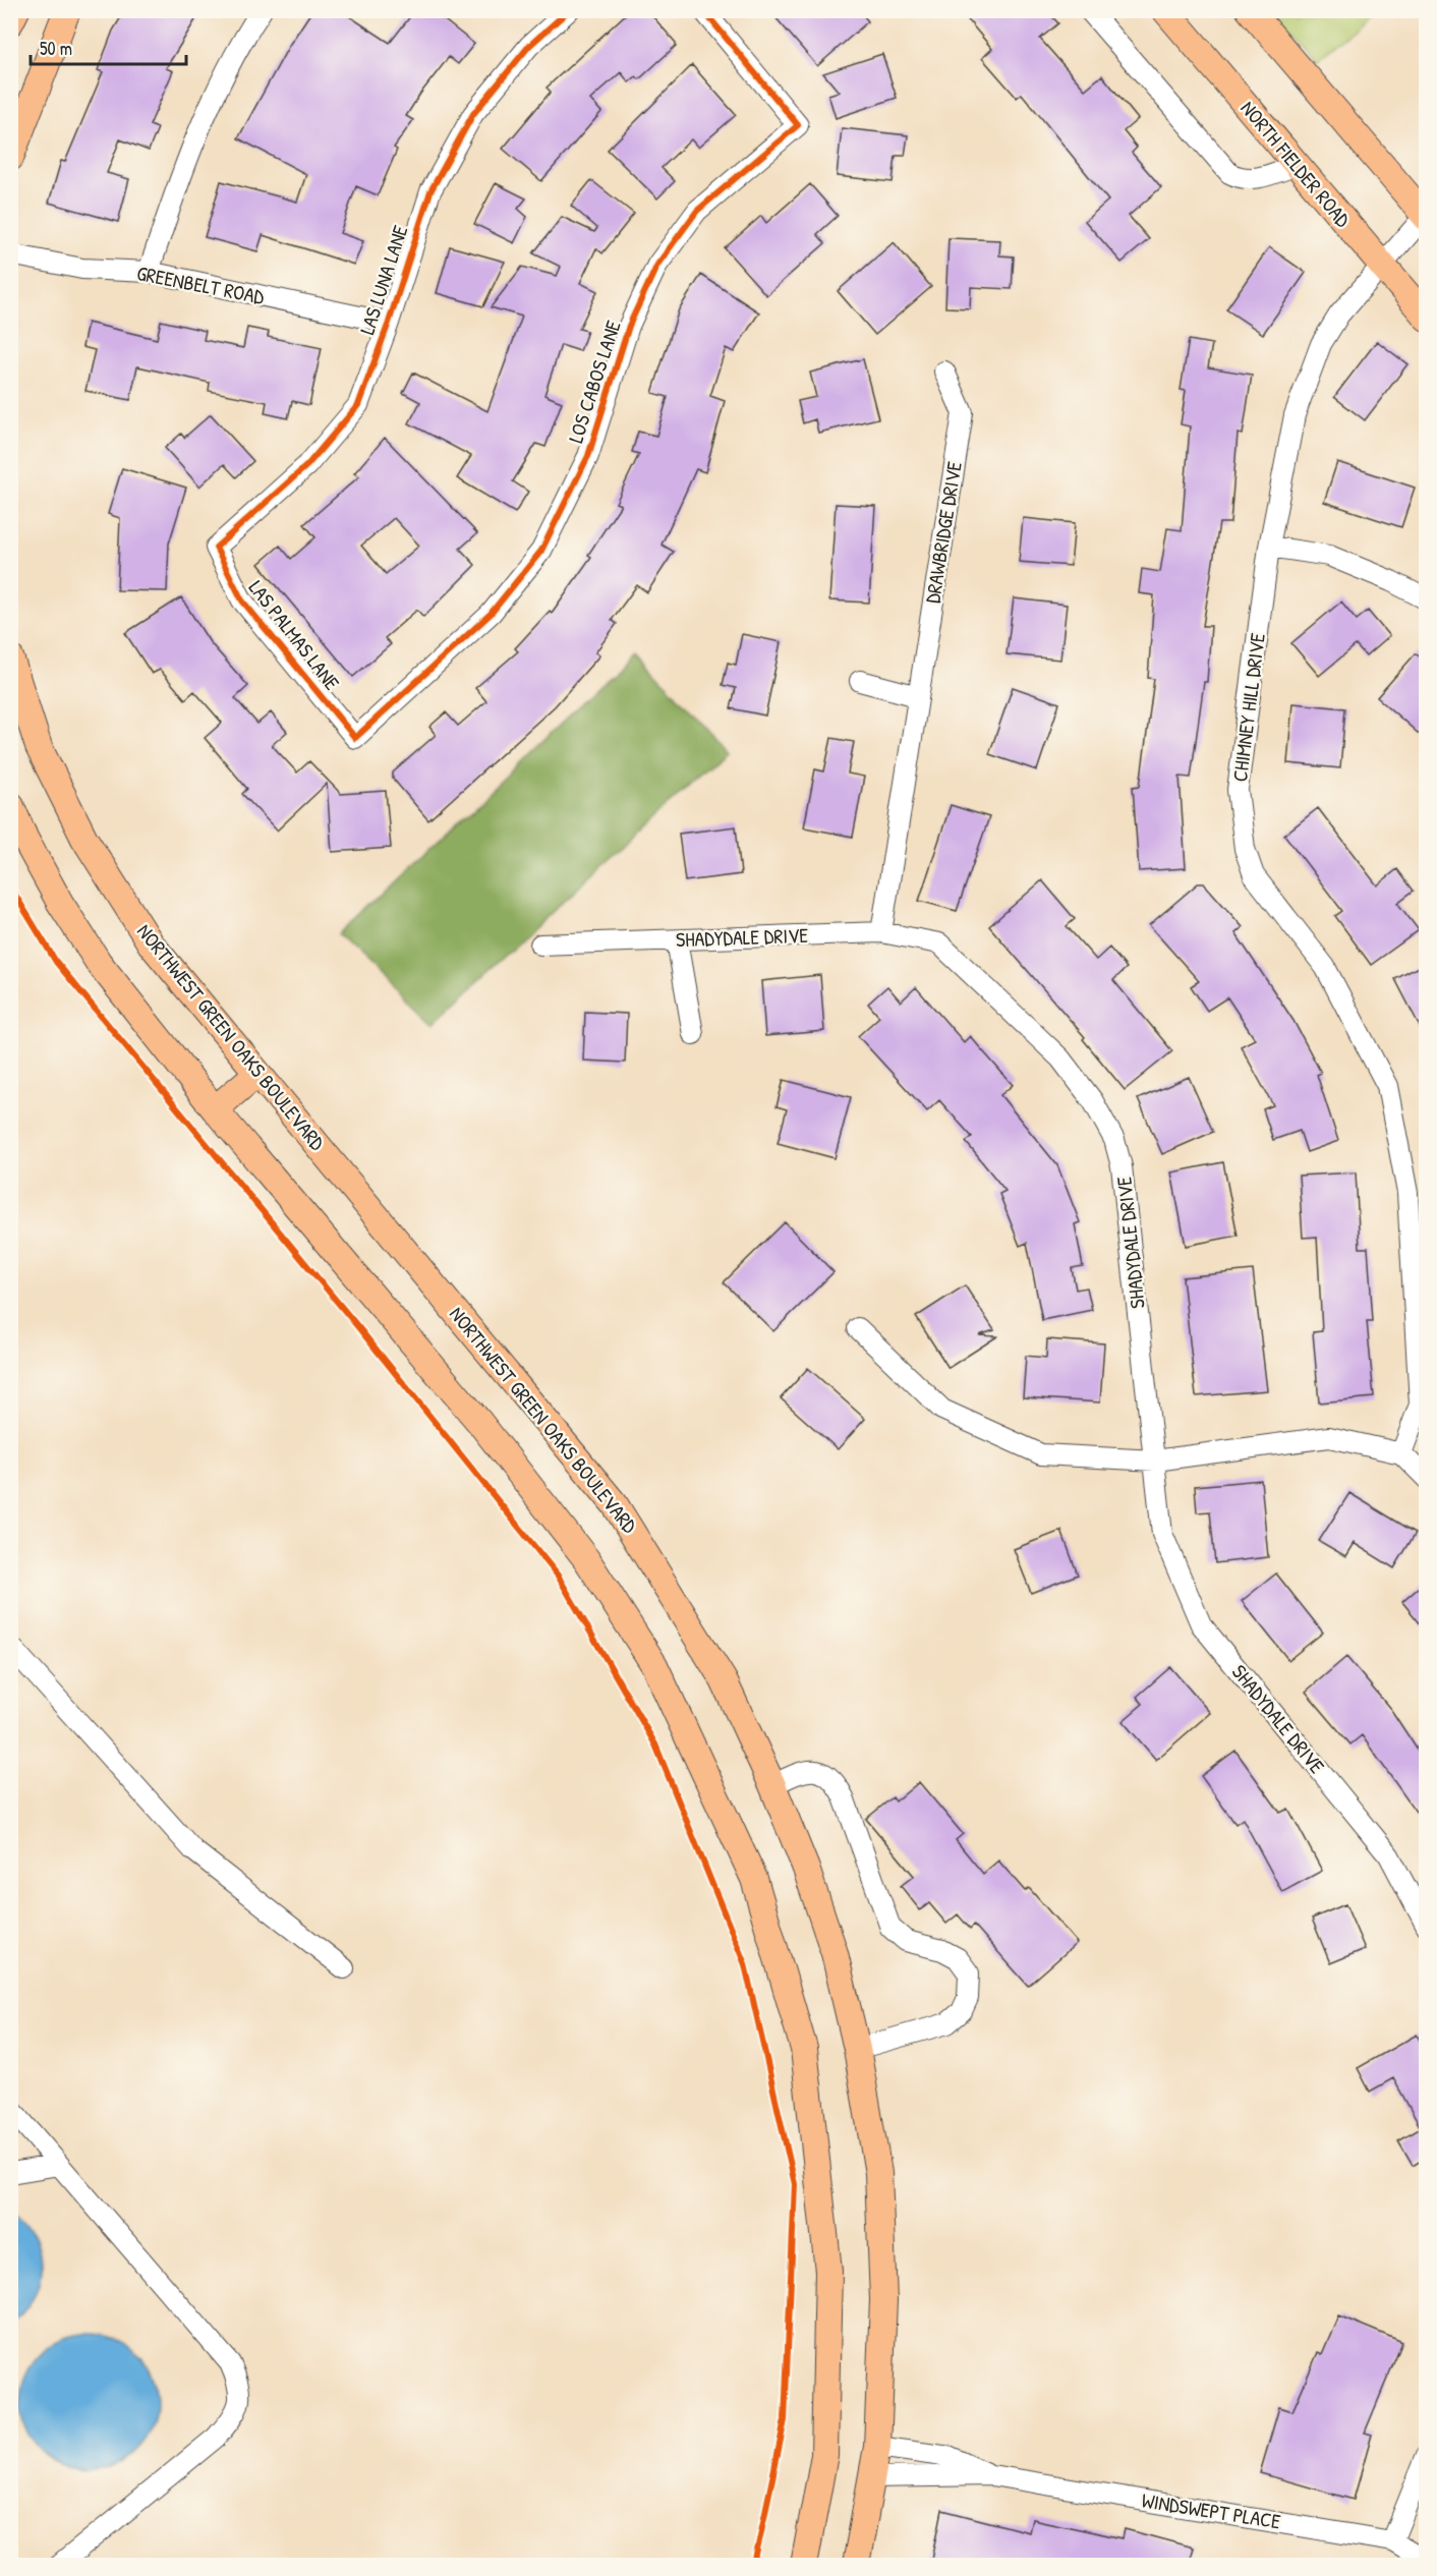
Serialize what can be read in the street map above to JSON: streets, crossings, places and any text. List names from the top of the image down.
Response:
{
  "streets": {
    "main road": ["NORTH FIELDER ROAD", "NORTHWEST GREEN OAKS BOULEVARD"],
    "street": [
      "LAS LUNA LANE",
      "GREENBELT ROAD",
      "LOS CABOS LANE",
      "DRAWBRIDGE DRIVE",
      "LAS PALMAS LANE",
      "CHIMNEY HILL DRIVE",
      "SHADYDALE DRIVE",
      "WINDSWEPT PLACE"
    ]
  },
  "crossings": [
    ["NORTH FIELDER ROAD", "CHIMNEY HILL DRIVE"],
    ["LAS LUNA LANE", "GREENBELT ROAD"],
    ["LAS LUNA LANE", "LAS PALMAS LANE"],
    ["LOS CABOS LANE", "LAS PALMAS LANE"],
    ["DRAWBRIDGE DRIVE", "SHADYDALE DRIVE"],
    ["NORTHWEST GREEN OAKS BOULEVARD", "WINDSWEPT PLACE"]
  ],
  "scale_bar": "50 m"
}
